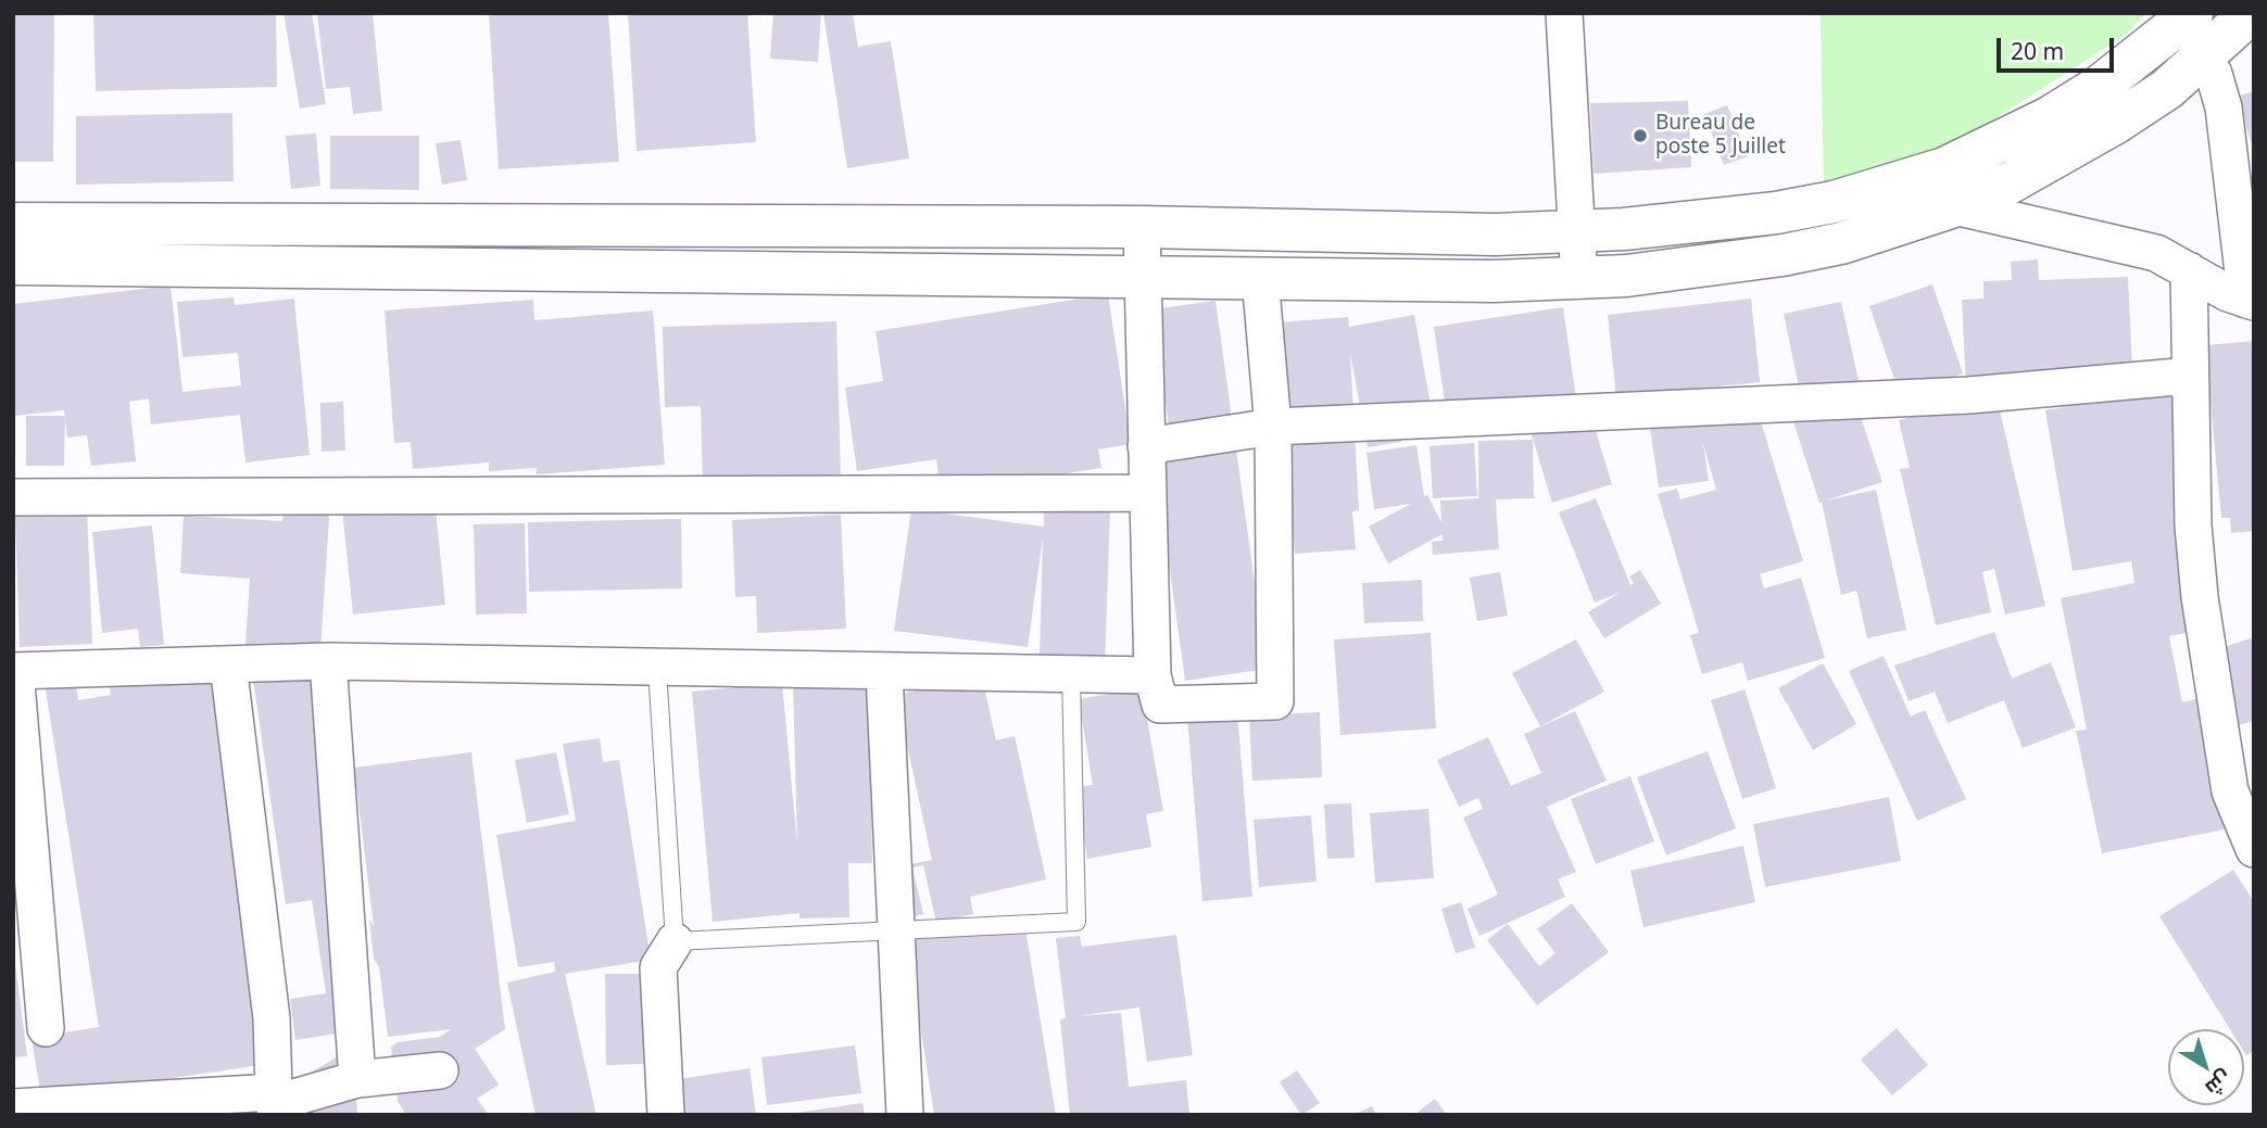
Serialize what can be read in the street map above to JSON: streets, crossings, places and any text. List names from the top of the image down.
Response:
{
  "places": ["Bureau de poste 5 Juillet"],
  "scale_bar": "20 m",
  "north": "bottom right"
}
